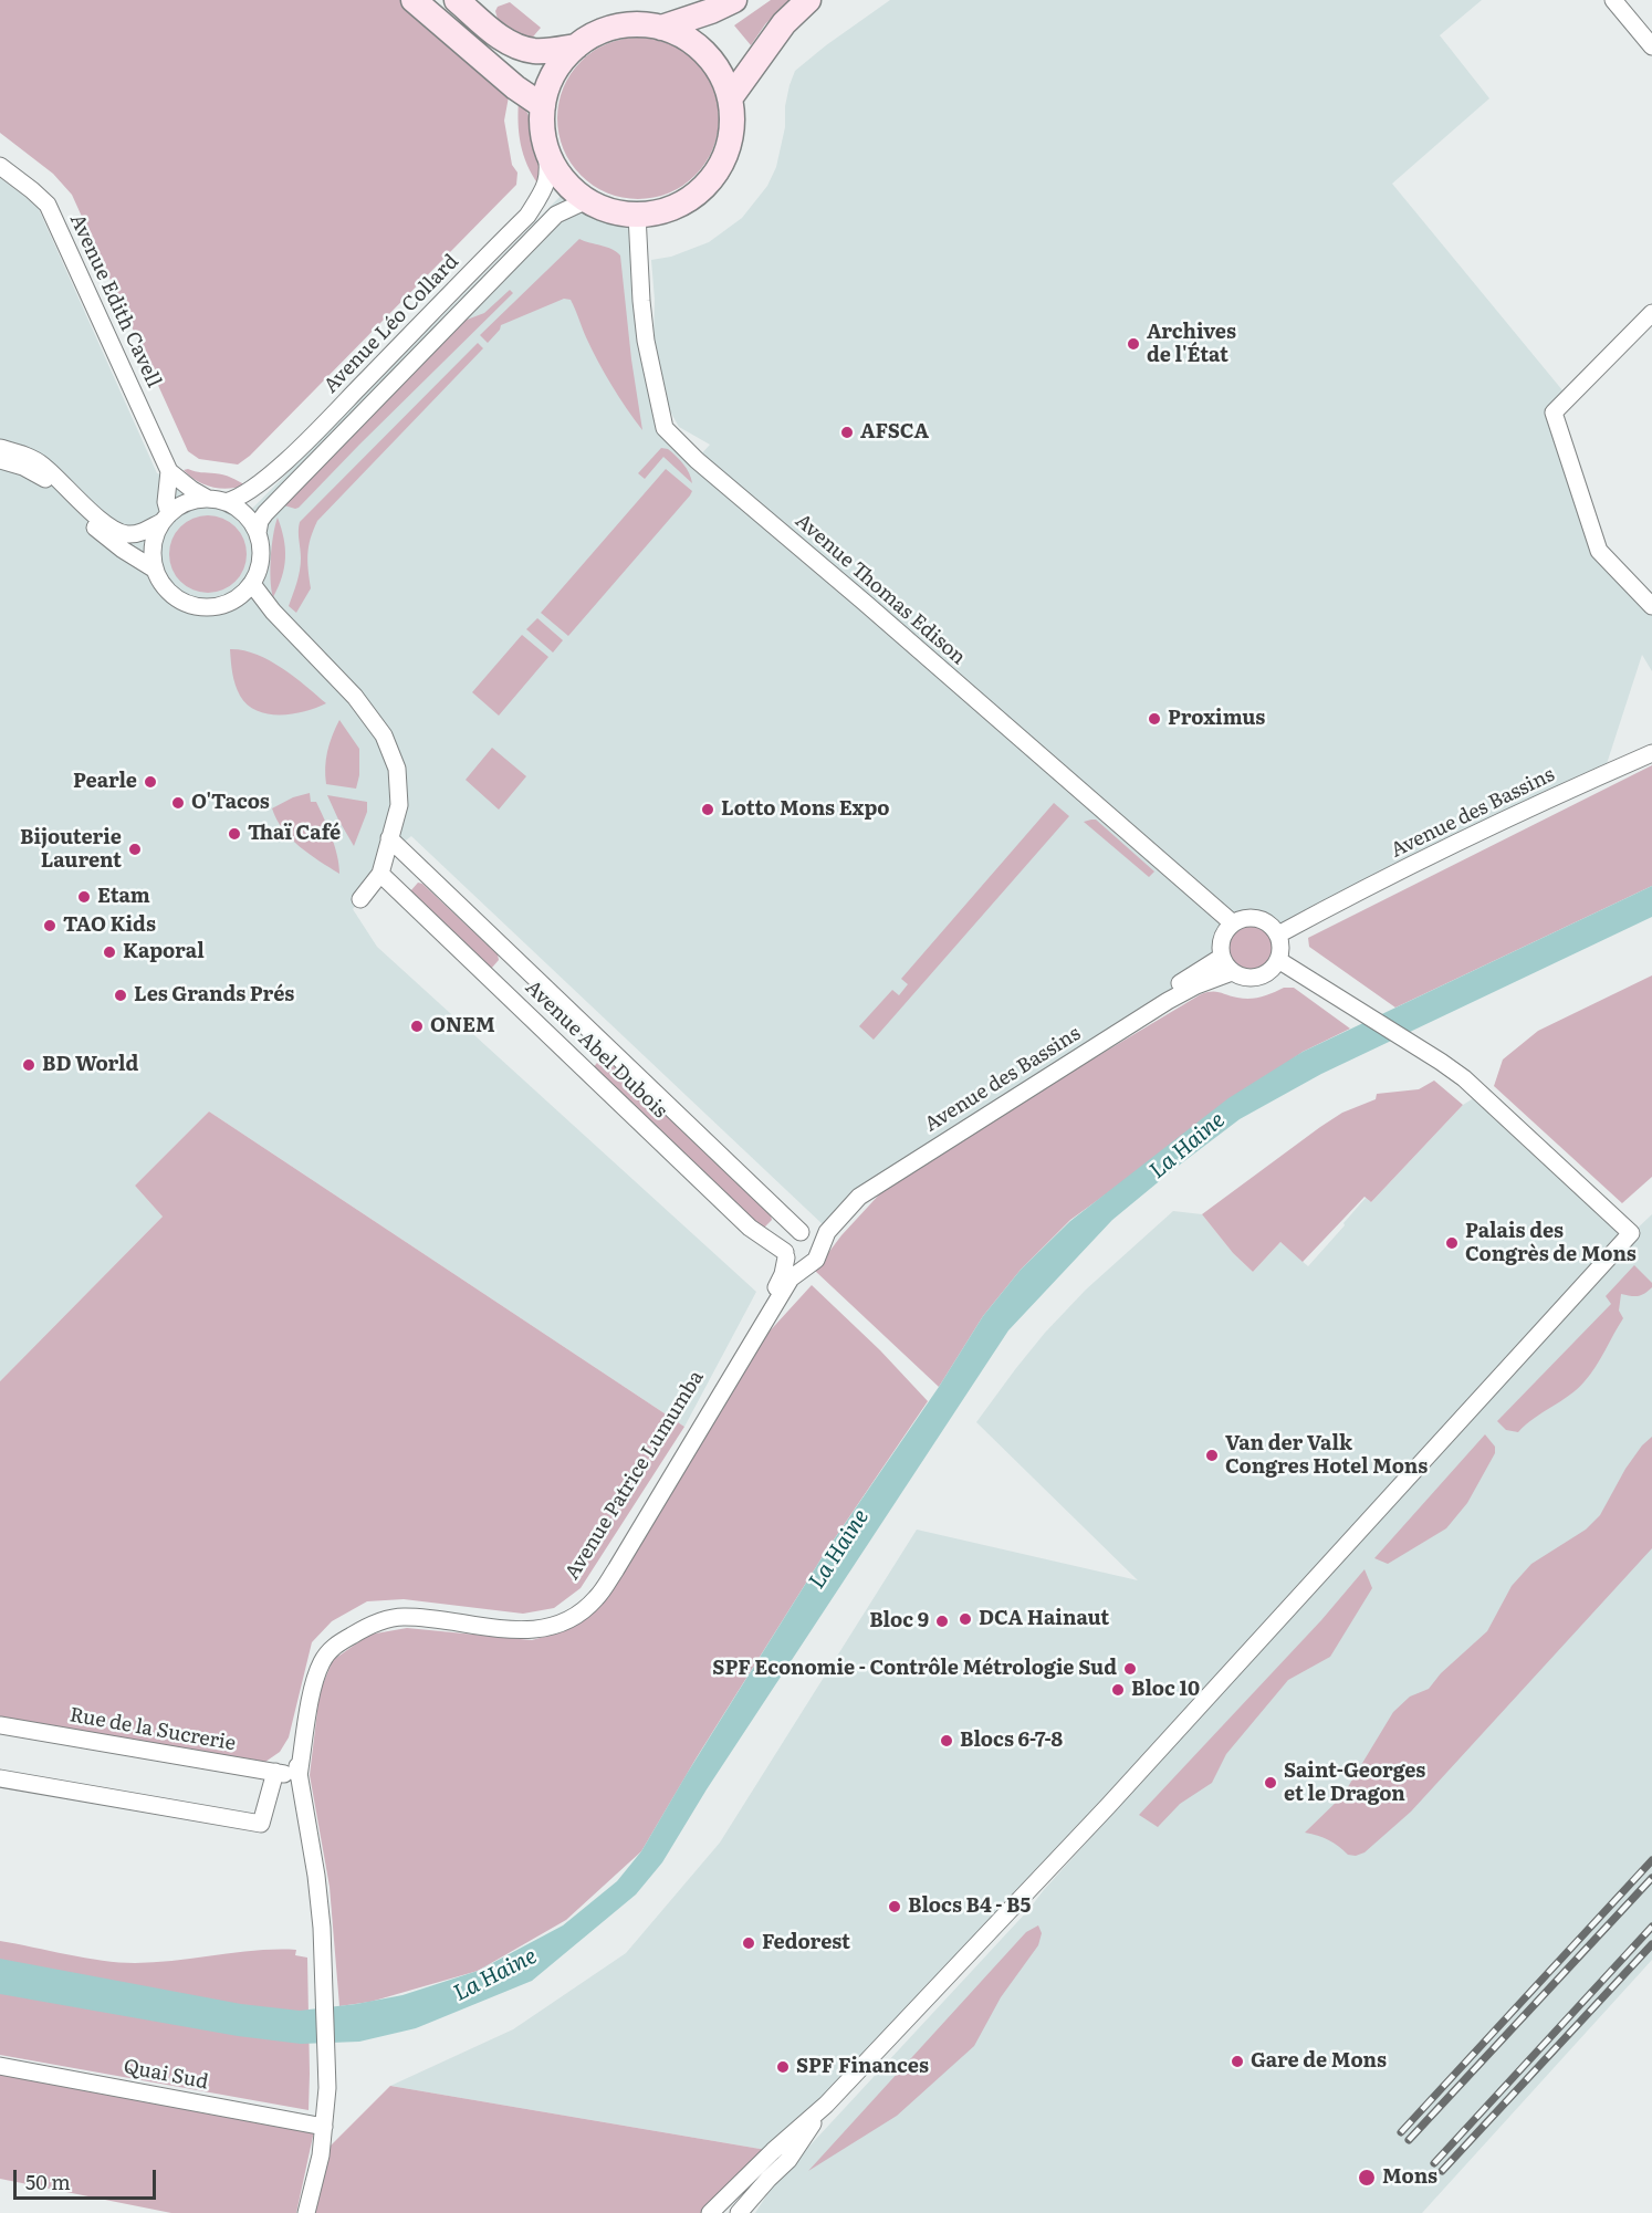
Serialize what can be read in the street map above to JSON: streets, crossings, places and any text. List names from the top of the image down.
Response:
{
  "streets": {
    "street": [
      "Avenue Edith Cavell",
      "Avenue Léo Collard",
      "Avenue Thomas Edison",
      "Avenue des Bassins",
      "Avenue Abel Dubois",
      "Avenue Patrice Lumumba",
      "Rue de la Sucrerie",
      "Quai Sud"
    ]
  },
  "crossings": [
    ["Avenue Edith Cavell", "Avenue Léo Collard"],
    ["Avenue Léo Collard", "Avenue Thomas Edison"],
    ["Avenue Thomas Edison", "Avenue des Bassins"],
    ["Avenue des Bassins", "Avenue Abel Dubois"],
    ["Avenue des Bassins", "Avenue Patrice Lumumba"],
    ["Avenue Abel Dubois", "Avenue Patrice Lumumba"],
    ["Avenue Patrice Lumumba", "Rue de la Sucrerie"],
    ["Avenue Patrice Lumumba", "Quai Sud"]
  ],
  "water": ["La Haine"],
  "places": [
    "Archives de l'État",
    "AFSCA",
    "Proximus",
    "Pearle",
    "O'Tacos",
    "Lotto Mons Expo",
    "Thaï Café",
    "Bijouterie Laurent",
    "Etam",
    "TAO Kids",
    "Kaporal",
    "Les Grands Prés",
    "ONEM",
    "BD World",
    "Palais des Congrès de Mons",
    "Van der Valk Congres Hotel Mons",
    "DCA Hainaut",
    "Bloc 9",
    "SPF Economie - Contrôle Métrologie Sud",
    "Bloc 10",
    "Blocs 6-7-8",
    "Saint-Georges et le Dragon",
    "Blocs B4 - B5",
    "Fedorest",
    "Gare de Mons",
    "SPF Finances",
    "Mons"
  ],
  "scale_bar": "50 m"
}
